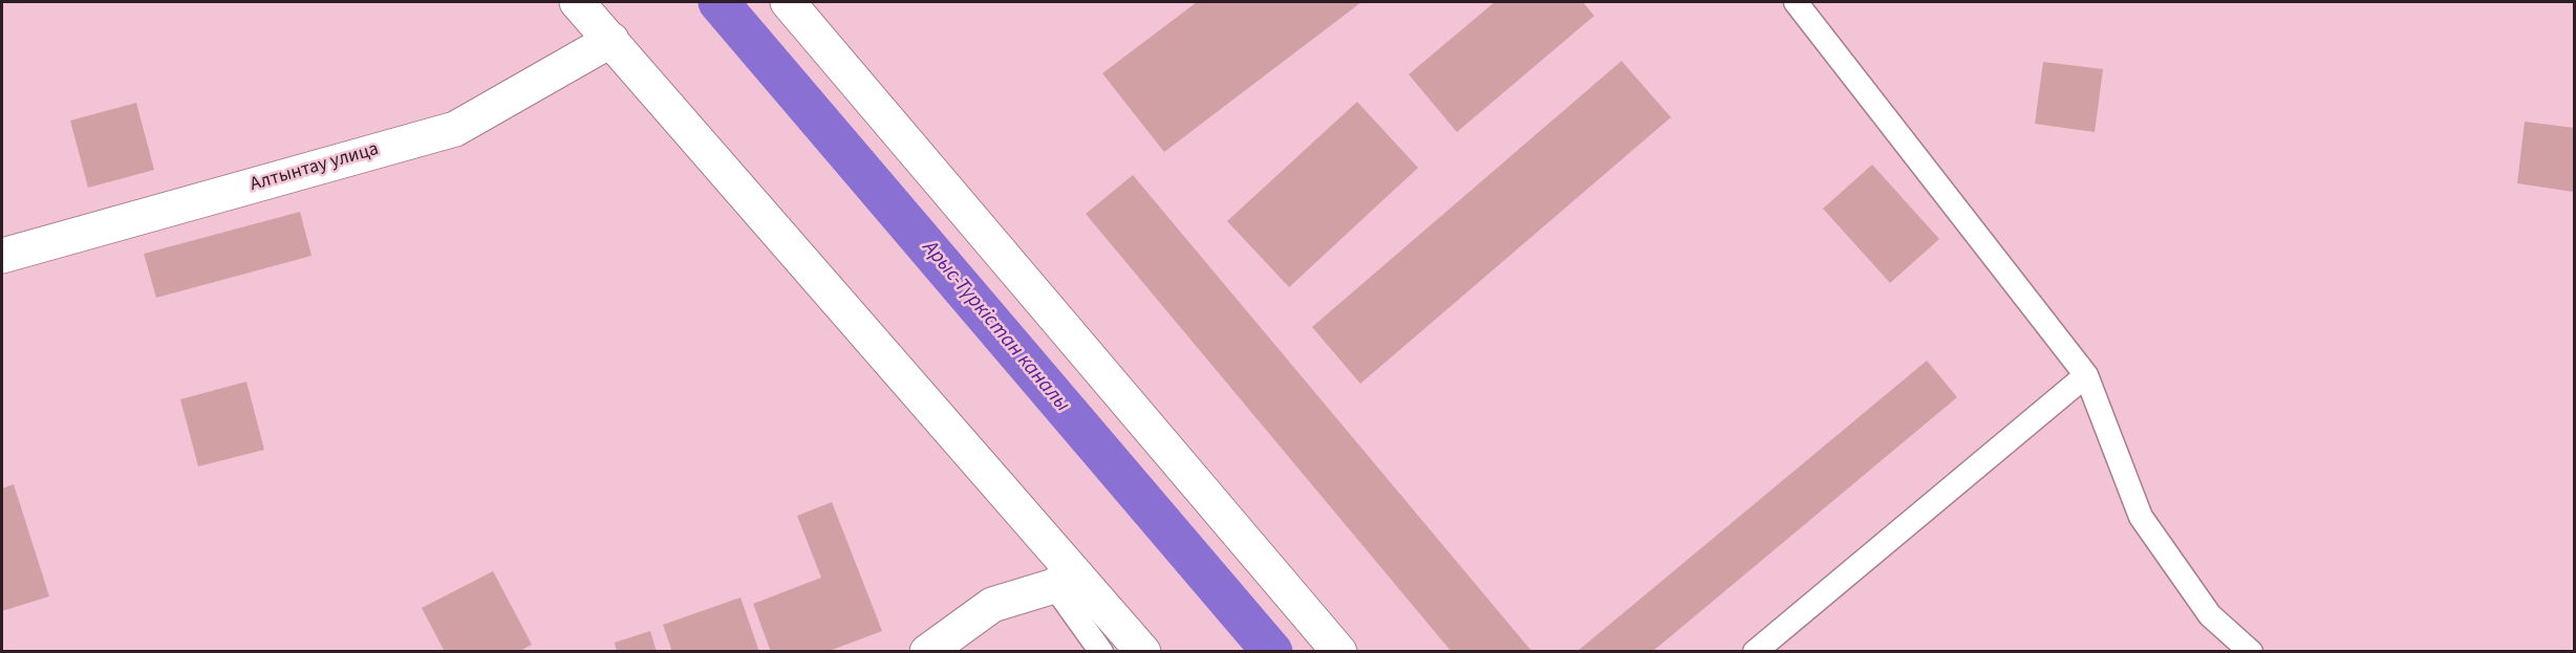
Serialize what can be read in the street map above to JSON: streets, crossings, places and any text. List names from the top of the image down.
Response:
{
  "streets": {
    "street": ["Алтынтау улица"]
  },
  "water": ["Арыс-Түркістан каналы"]
}
